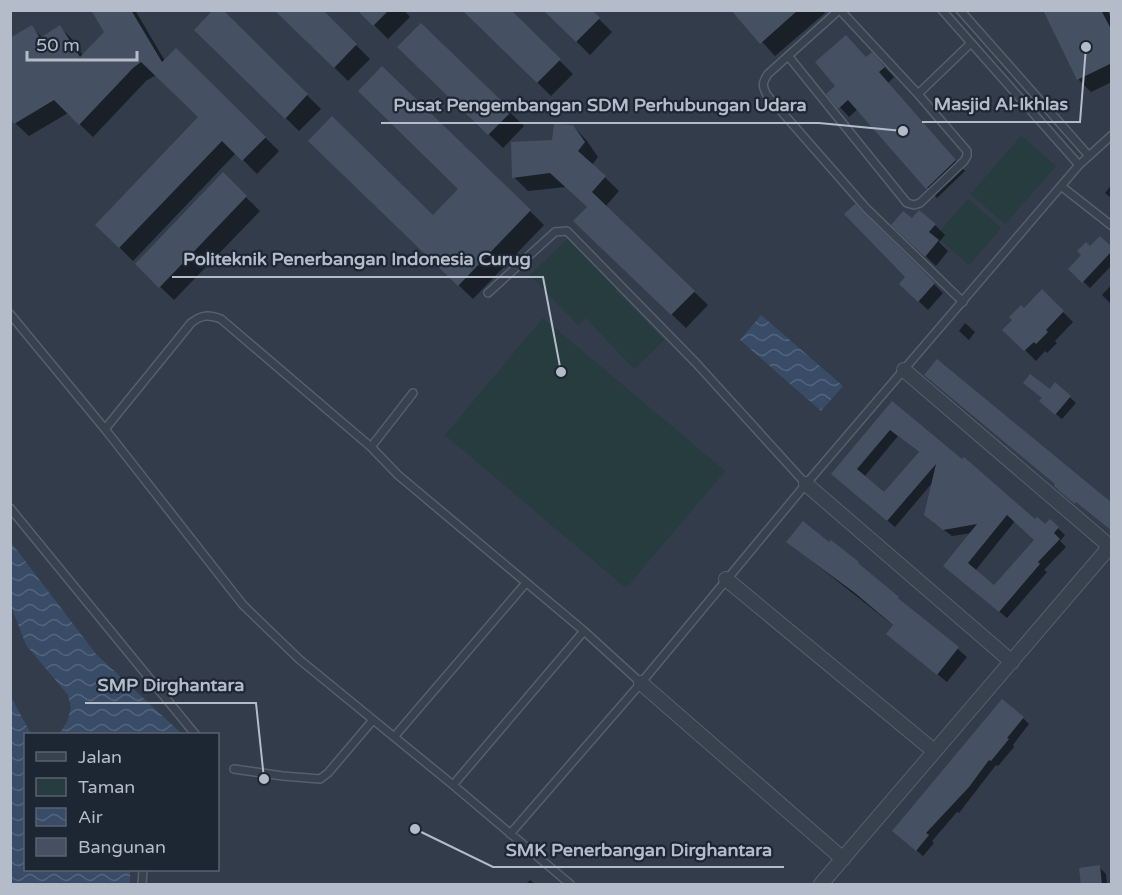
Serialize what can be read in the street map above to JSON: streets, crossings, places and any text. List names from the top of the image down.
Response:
{
  "places": [
    "Masjid Al-Ikhlas",
    "Pusat Pengembangan SDM Perhubungan Udara",
    "Politeknik Penerbangan Indonesia Curug",
    "SMP Dirghantara",
    "SMK Penerbangan Dirghantara"
  ],
  "legend": [
    "Jalan",
    "Taman",
    "Air",
    "Bangunan"
  ],
  "scale_bar": "50 m"
}
